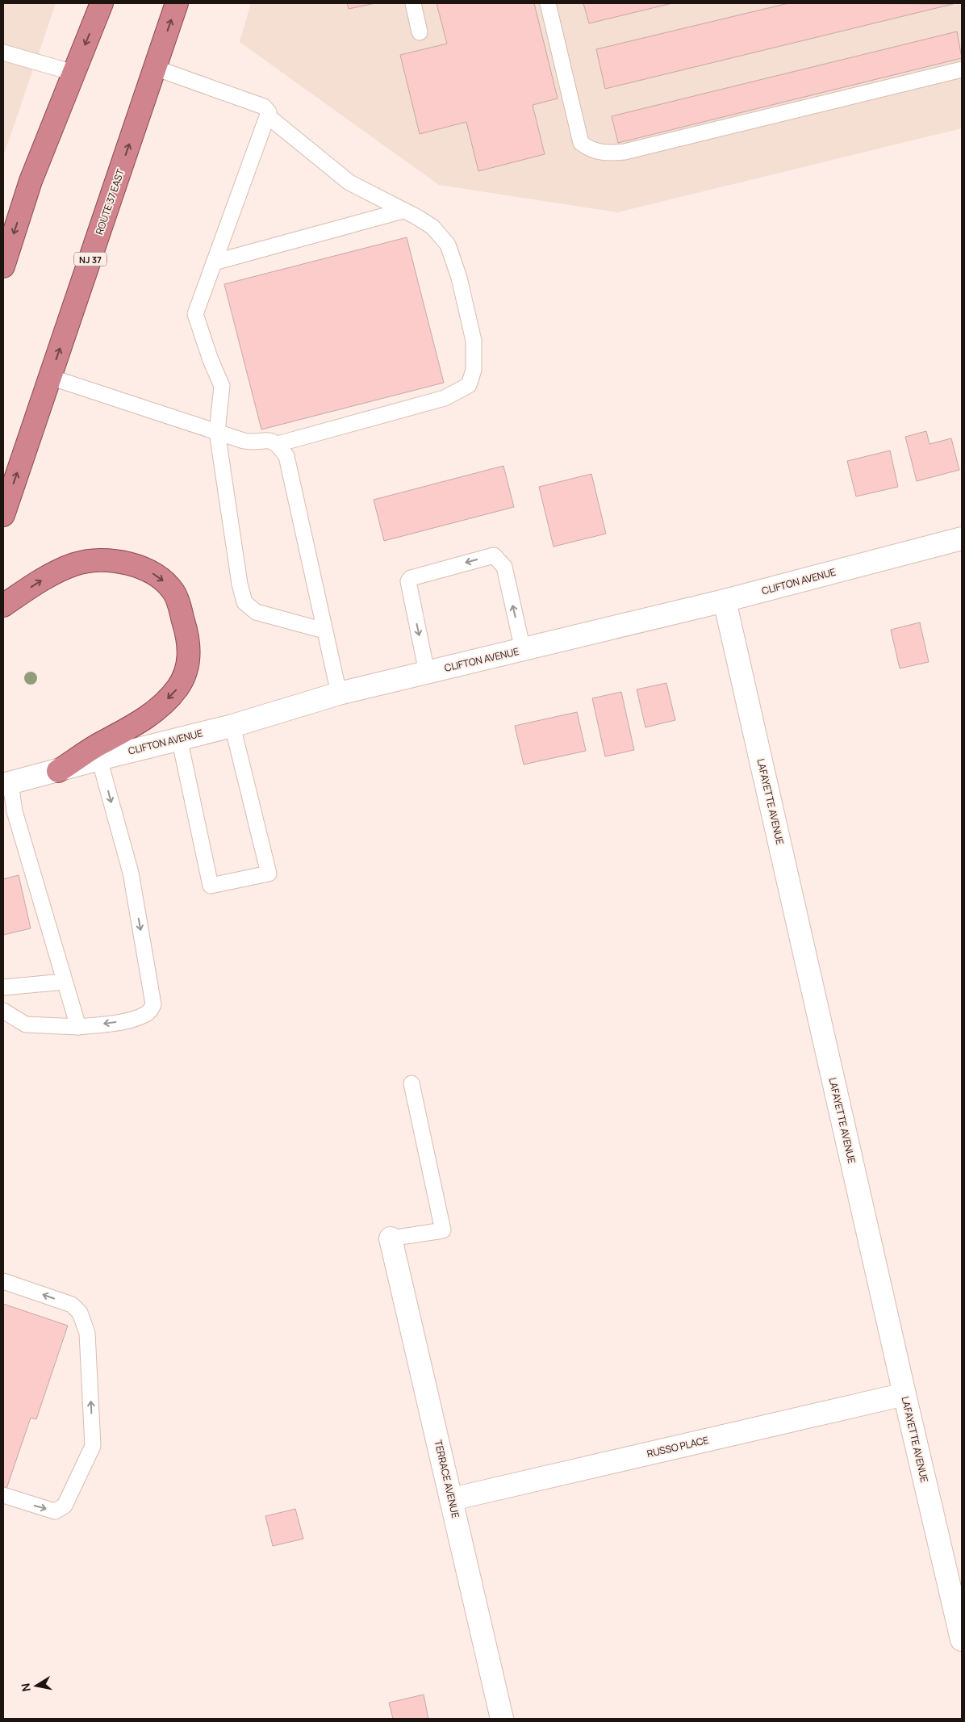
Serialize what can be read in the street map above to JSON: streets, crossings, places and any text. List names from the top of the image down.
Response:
{
  "streets": {
    "highway": ["ROUTE 37 EAST", "NJ 37"],
    "street": [
      "CLIFTON AVENUE",
      "LAFAYETTE AVENUE",
      "RUSSO PLACE",
      "TERRACE AVENUE"
    ]
  },
  "crossings": [
    ["CLIFTON AVENUE", "LAFAYETTE AVENUE"],
    ["LAFAYETTE AVENUE", "RUSSO PLACE"],
    ["RUSSO PLACE", "TERRACE AVENUE"]
  ],
  "north": "left"
}
